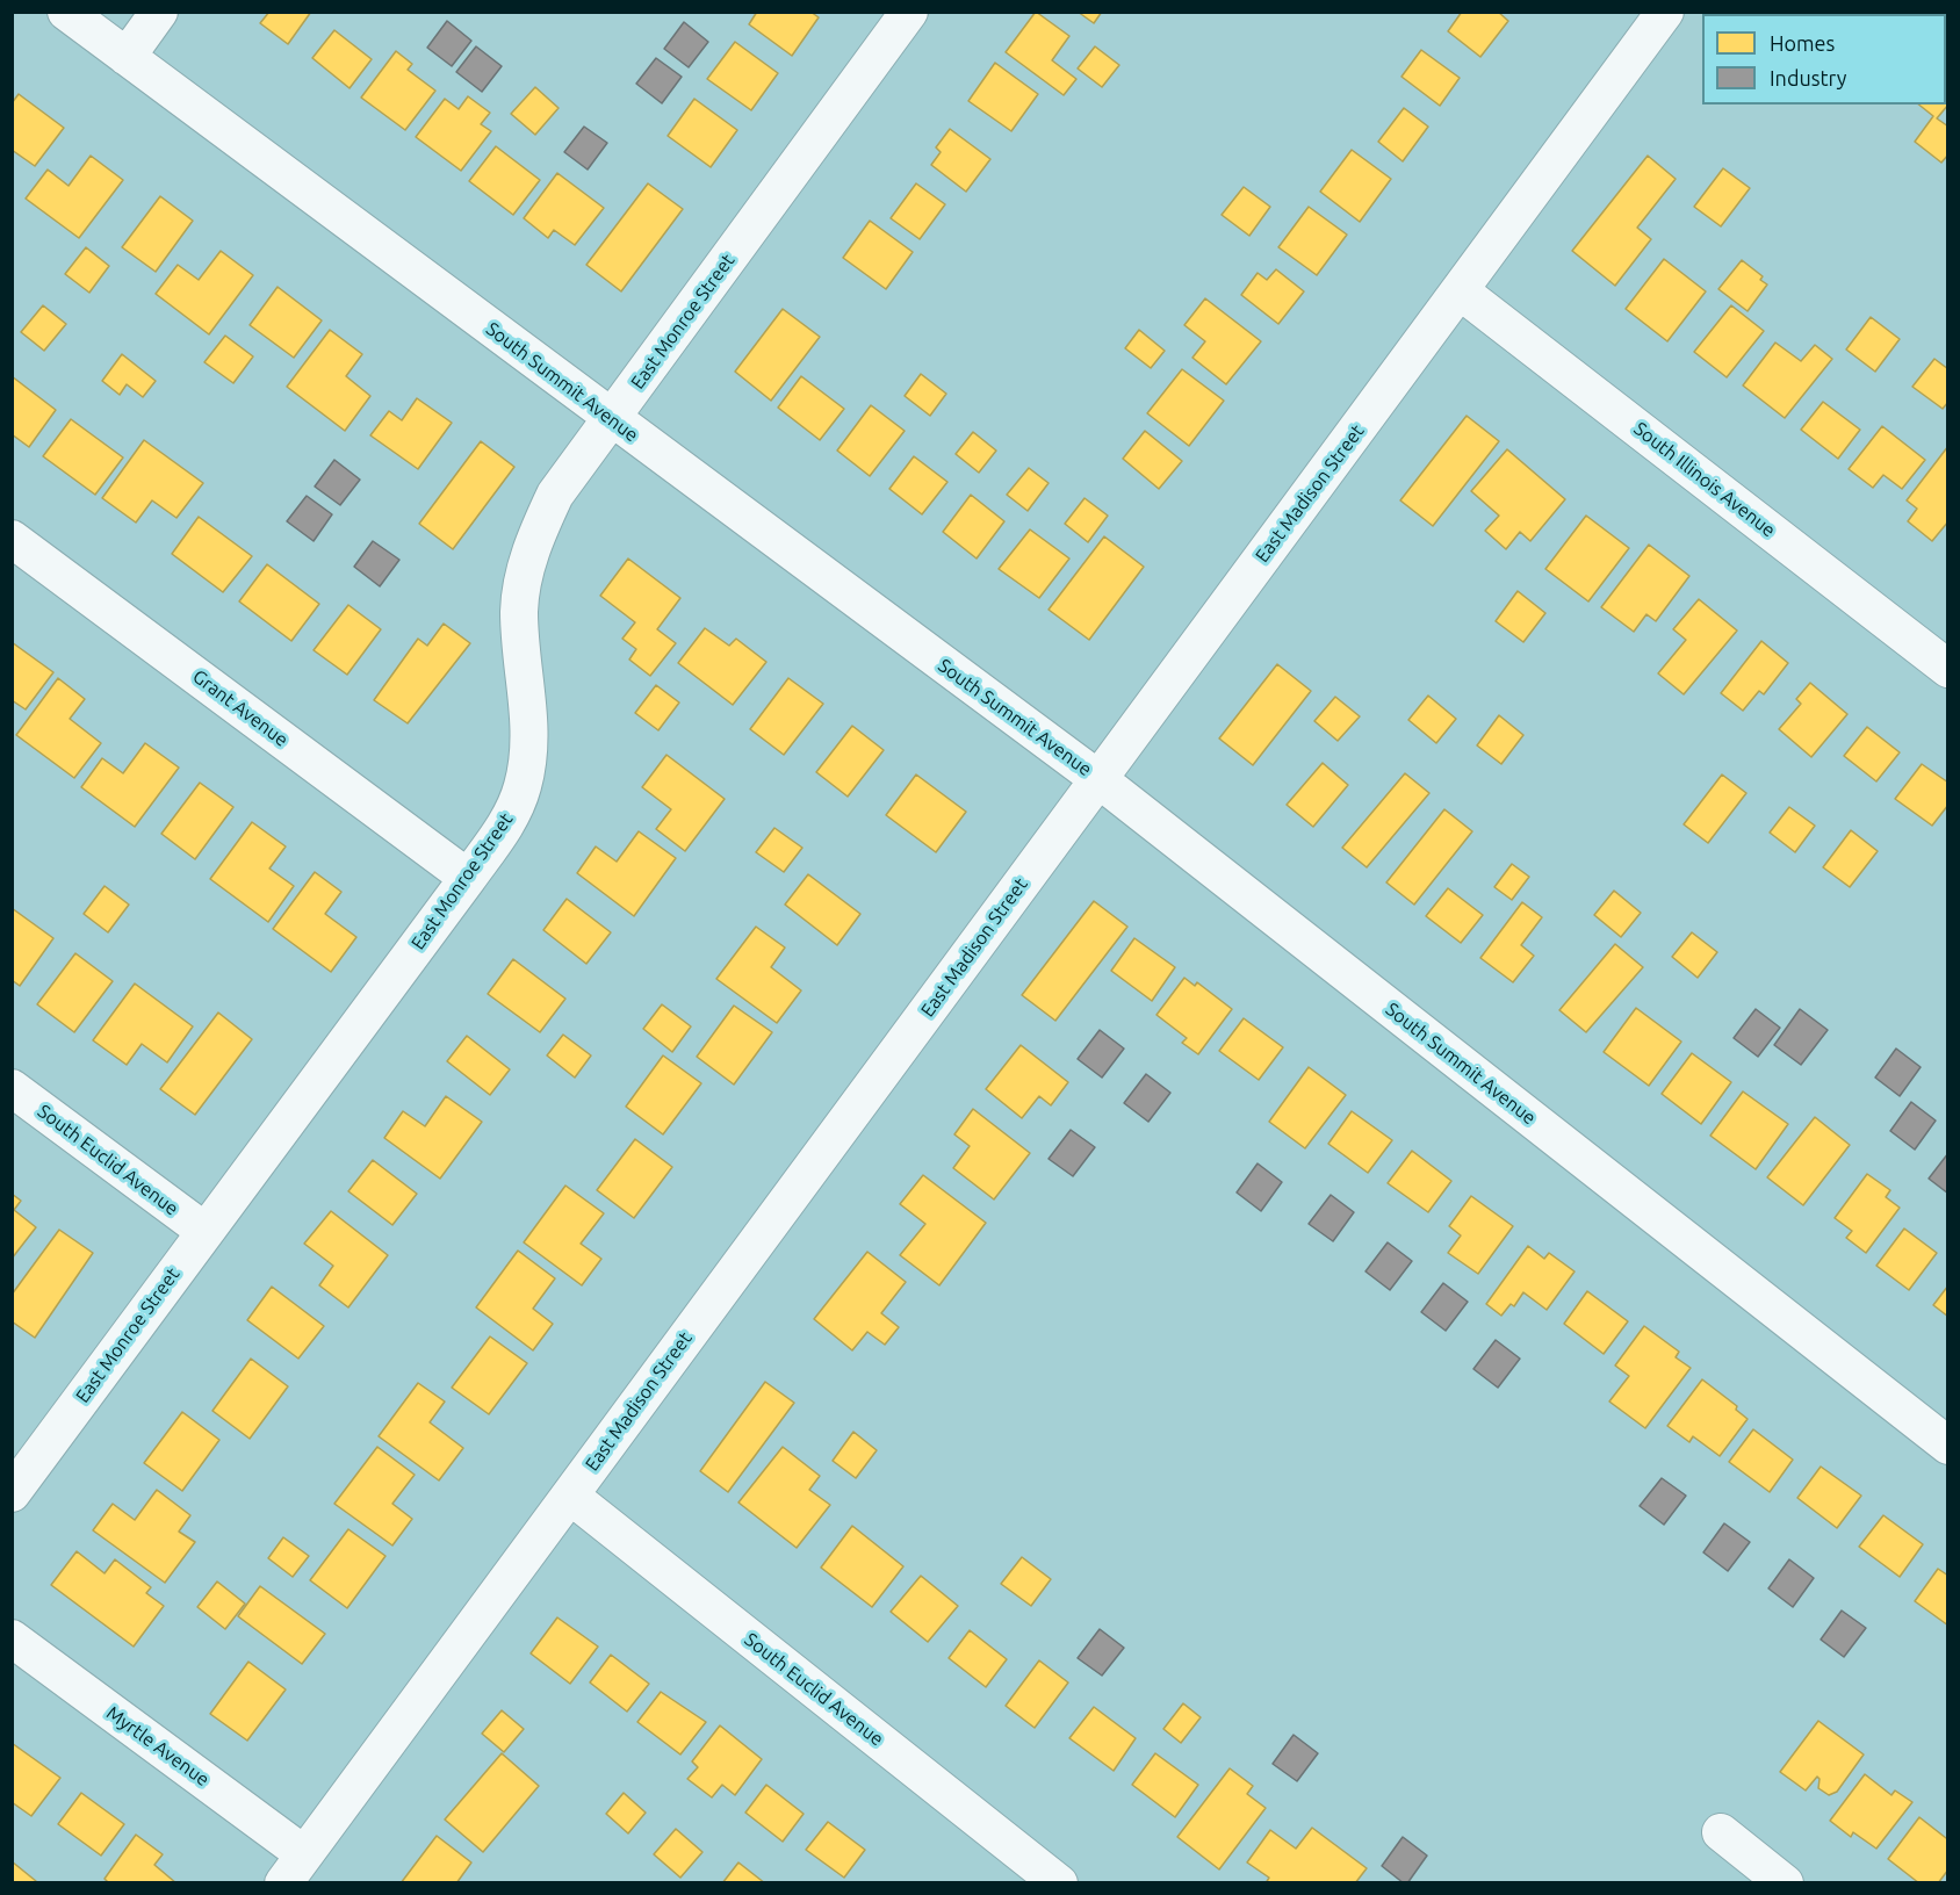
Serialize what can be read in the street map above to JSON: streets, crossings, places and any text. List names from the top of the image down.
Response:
{
  "streets": {
    "street": [
      "East Monroe Street",
      "South Summit Avenue",
      "South Illinois Avenue",
      "East Madison Street",
      "Grant Avenue",
      "South Euclid Avenue",
      "Myrtle Avenue"
    ]
  },
  "crossings": [
    ["East Monroe Street", "South Summit Avenue"],
    ["East Monroe Street", "Grant Avenue"],
    ["East Monroe Street", "South Euclid Avenue"],
    ["South Summit Avenue", "East Madison Street"],
    ["South Illinois Avenue", "East Madison Street"],
    ["East Madison Street", "South Euclid Avenue"],
    ["East Madison Street", "Myrtle Avenue"]
  ],
  "legend": ["Homes", "Industry"]
}
